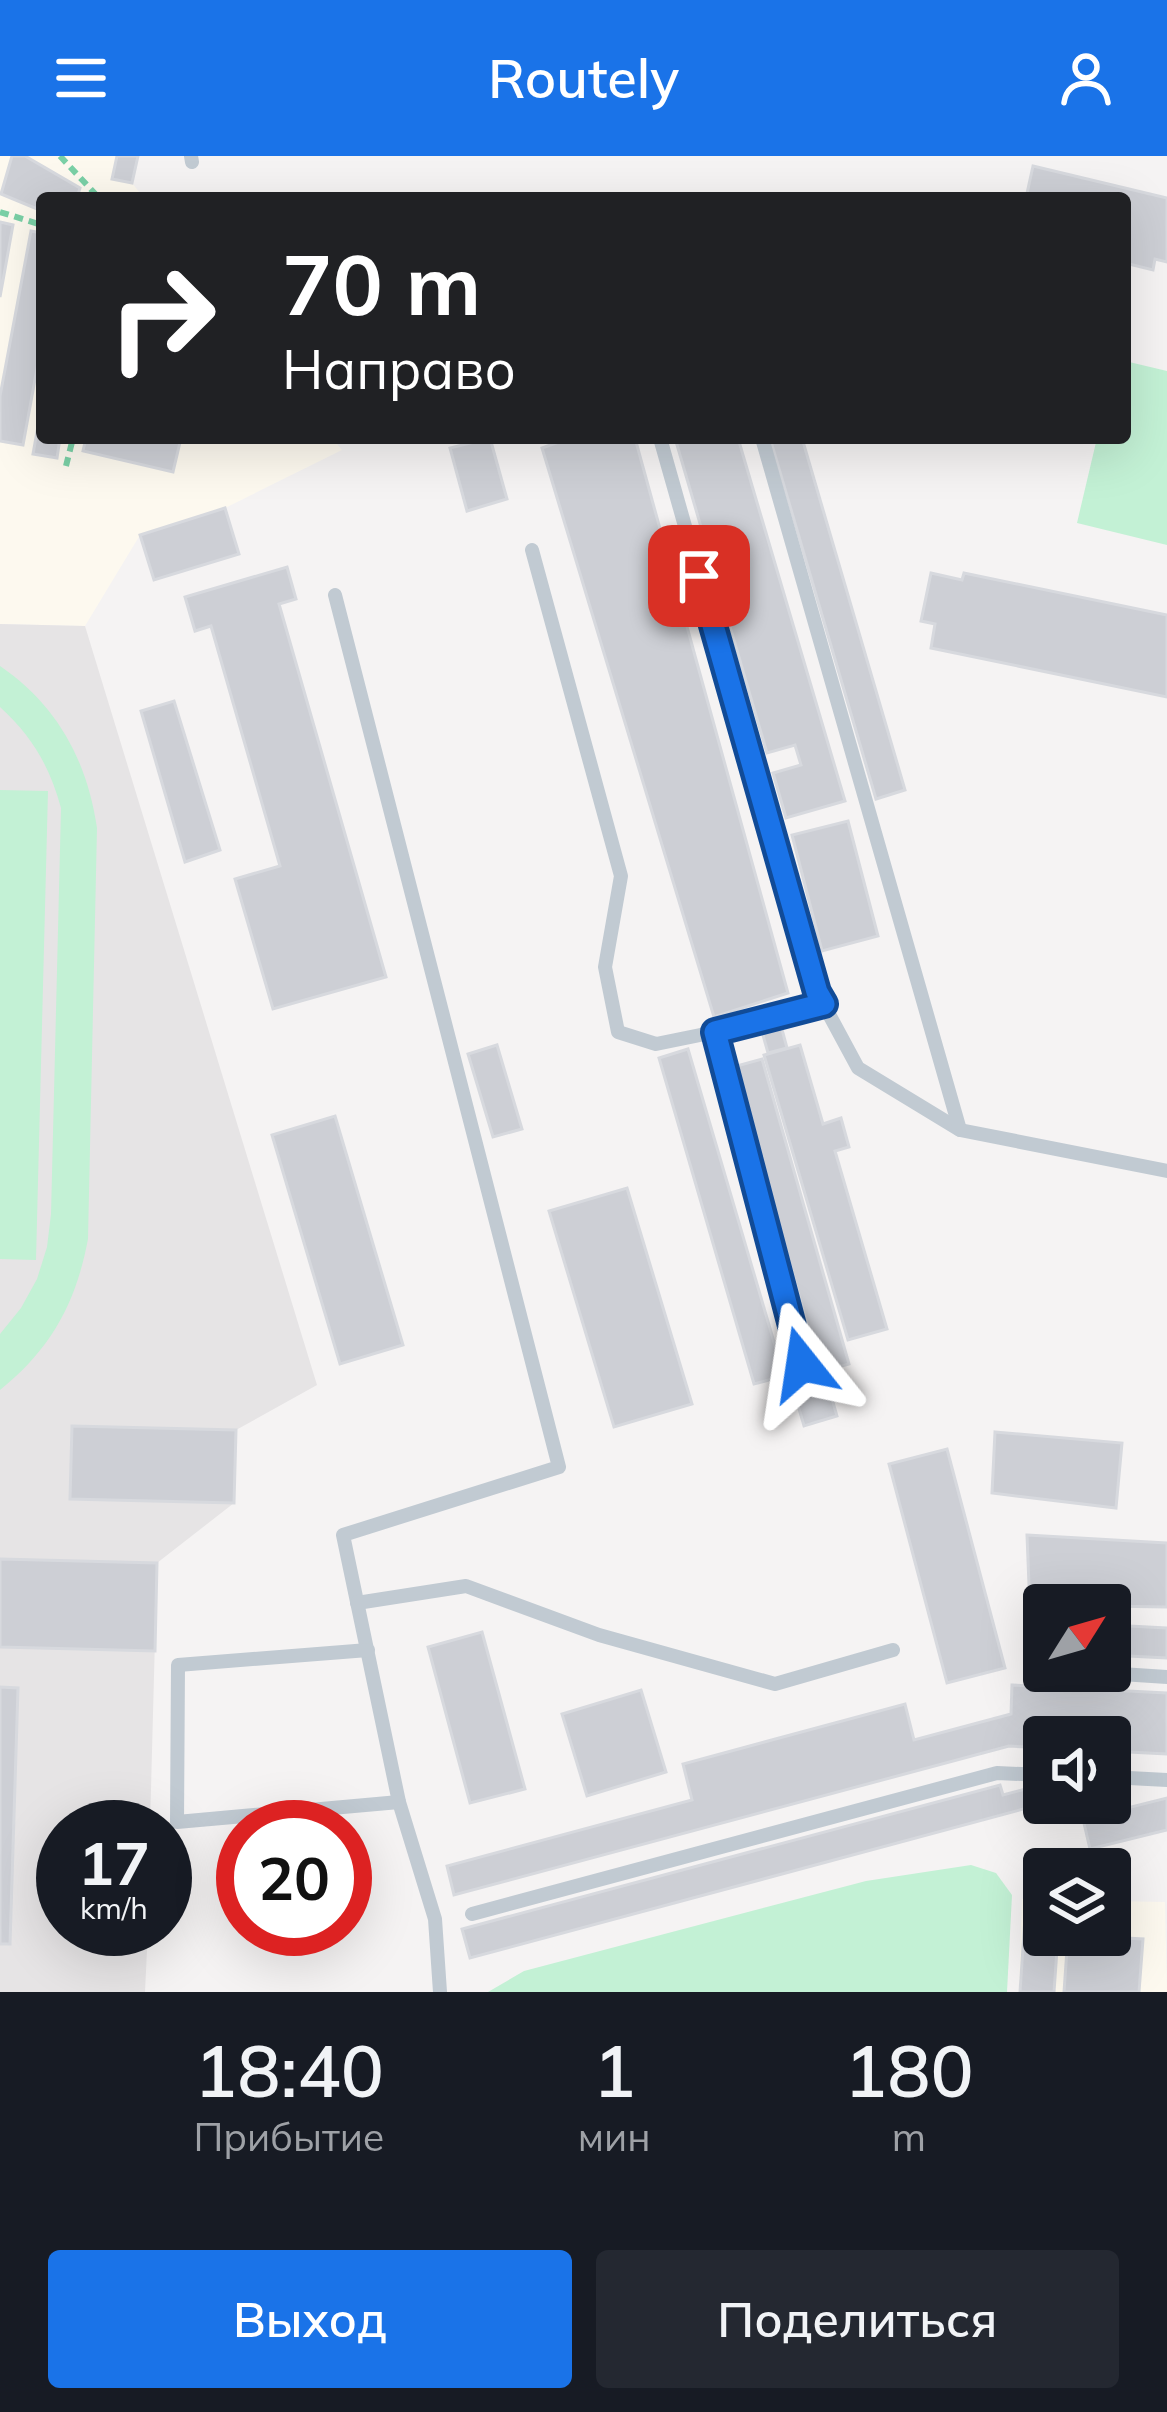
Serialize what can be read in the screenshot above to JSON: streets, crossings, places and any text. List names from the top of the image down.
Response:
{
  "north": "top right",
  "page": {
    "header": "Routely",
    "turn": ["70 m", "Направо"],
    "speed": "17 km/h",
    "limit": "20",
    "eta": [
      "18:40",
      "Прибытие",
      "1",
      "мин",
      "180",
      "m"
    ],
    "buttons": ["Выход", "Поделиться"]
  }
}
